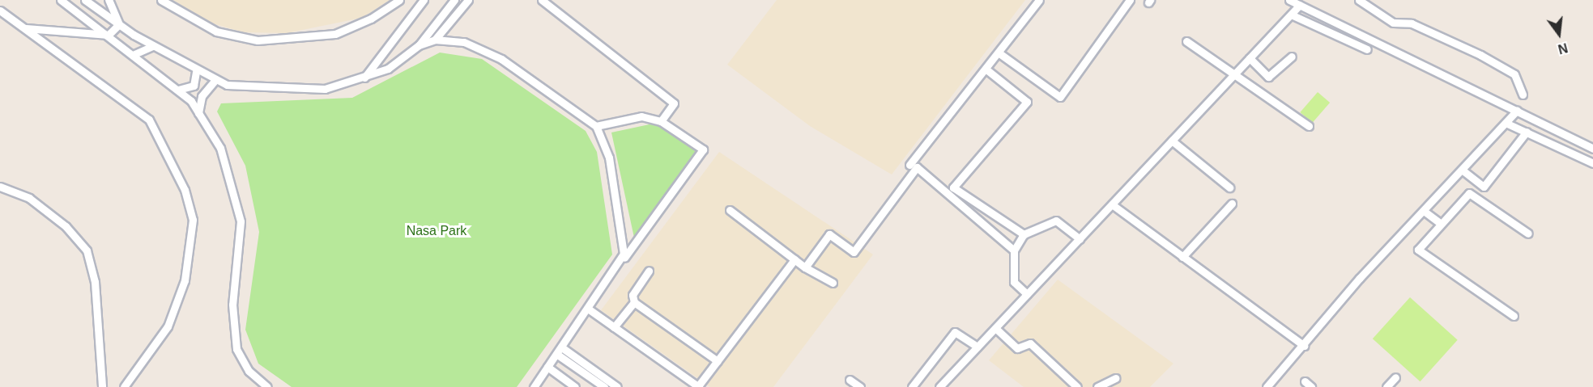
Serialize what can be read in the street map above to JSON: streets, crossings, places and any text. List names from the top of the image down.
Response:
{
  "parks": ["Nasa Park"],
  "north": "bottom"
}
